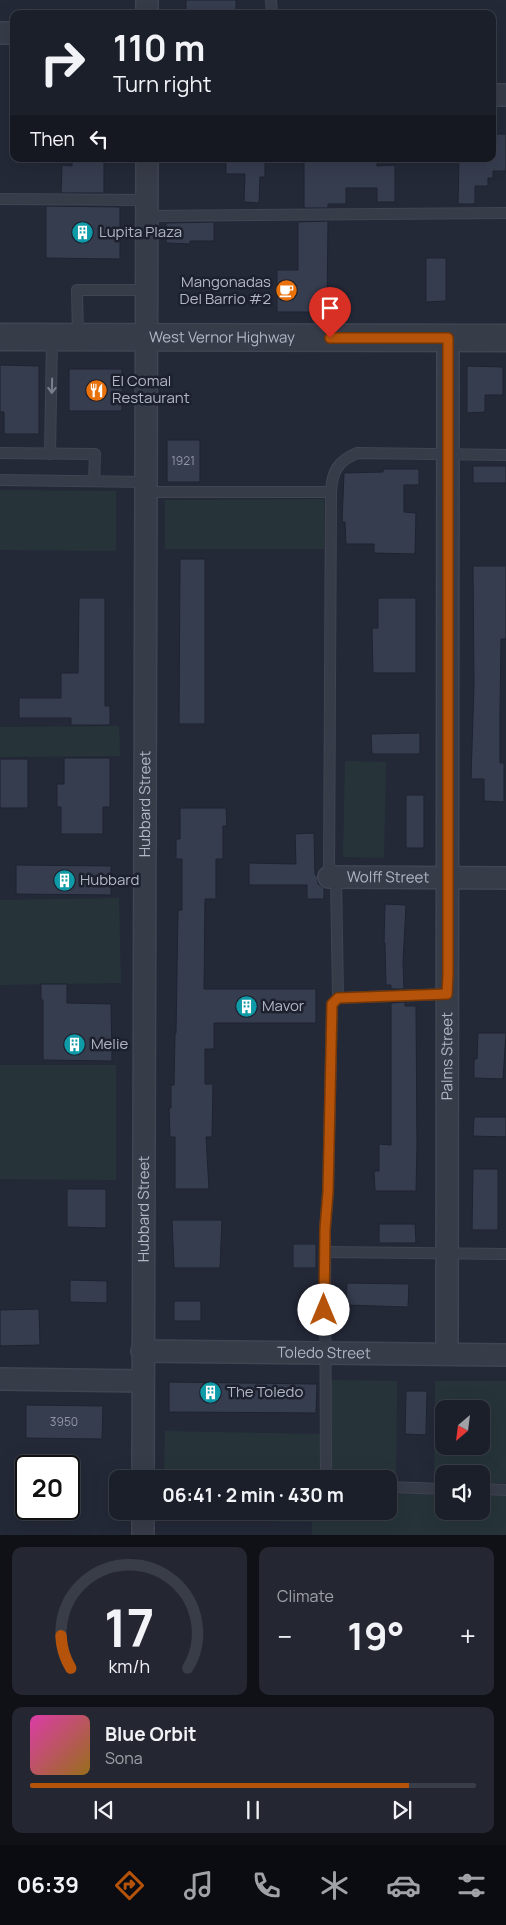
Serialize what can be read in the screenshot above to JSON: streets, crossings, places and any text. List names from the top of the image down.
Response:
{
  "streets": {
    "street": [
      "West Vernor Highway",
      "Hubbard Street",
      "Wolff Street",
      "Palms Street",
      "Toledo Street"
    ]
  },
  "crossings": [
    ["West Vernor Highway", "Hubbard Street"],
    ["West Vernor Highway", "Palms Street"],
    ["Hubbard Street", "Toledo Street"],
    ["Wolff Street", "Palms Street"],
    ["Palms Street", "Toledo Street"]
  ],
  "places": {
    "building": [
      "Lupita Plaza",
      "Hubbard",
      "Mavor",
      "Melie",
      "The Toledo"
    ],
    "cafe": ["Mangonadas Del Barrio #2"],
    "restaurant": ["El Comal Restaurant"]
  },
  "house_numbers": ["1921", "3950"],
  "north": "bottom left",
  "page": {
    "turn": ["110 m", "Turn right"],
    "then": "Then",
    "limit": "20",
    "trip": "06:41 · 2 min · 430 m",
    "tile": "Climate",
    "heat": ["−", "19°", "+"],
    "song": ["Blue Orbit", "Sona"],
    "tabs": "06:39",
    "gauge": ["17", "km/h"]
  }
}
